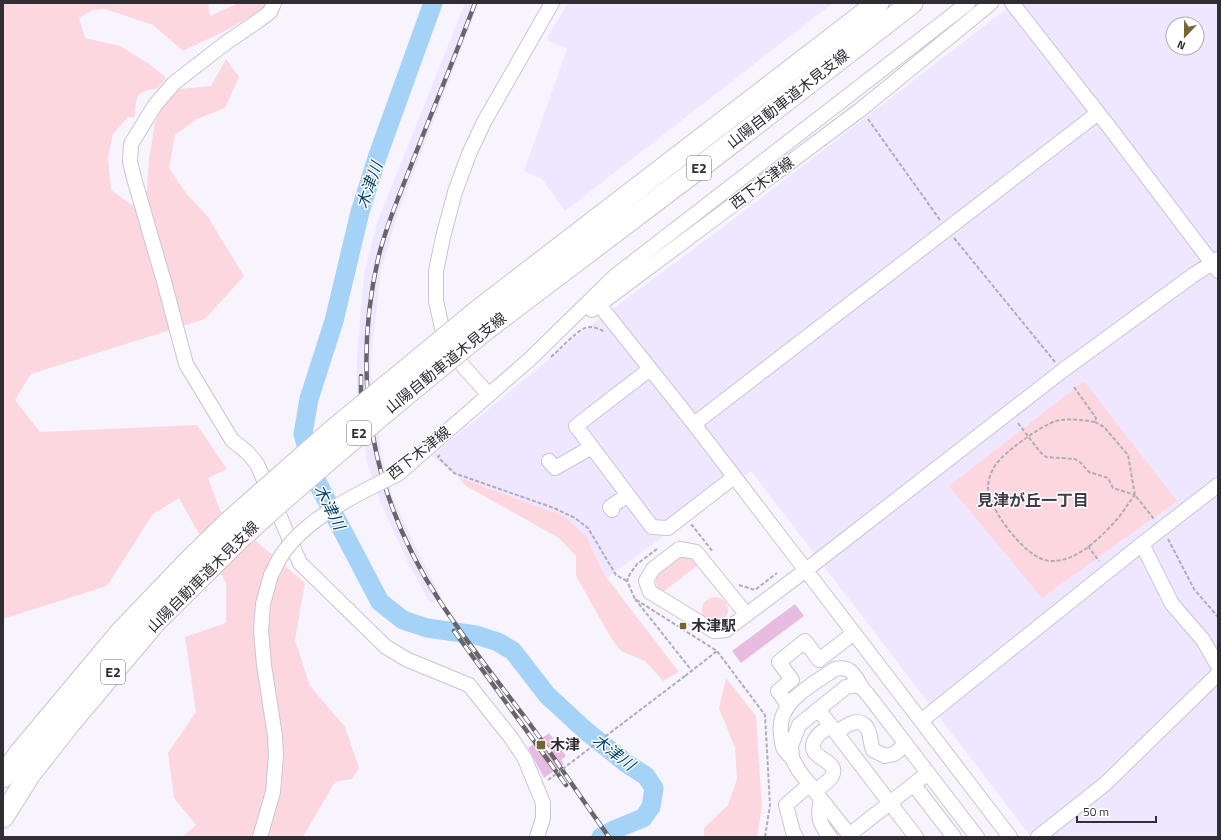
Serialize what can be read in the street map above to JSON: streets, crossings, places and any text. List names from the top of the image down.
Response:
{
  "streets": {
    "highway": ["山陽自動車道木見支線", "E2"],
    "street": ["西下木津線"]
  },
  "districts": ["見津が丘一丁目"],
  "water": ["木津川"],
  "places": {
    "transit": ["木津駅", "木津"]
  },
  "scale_bar": "50 m",
  "north": "bottom"
}
